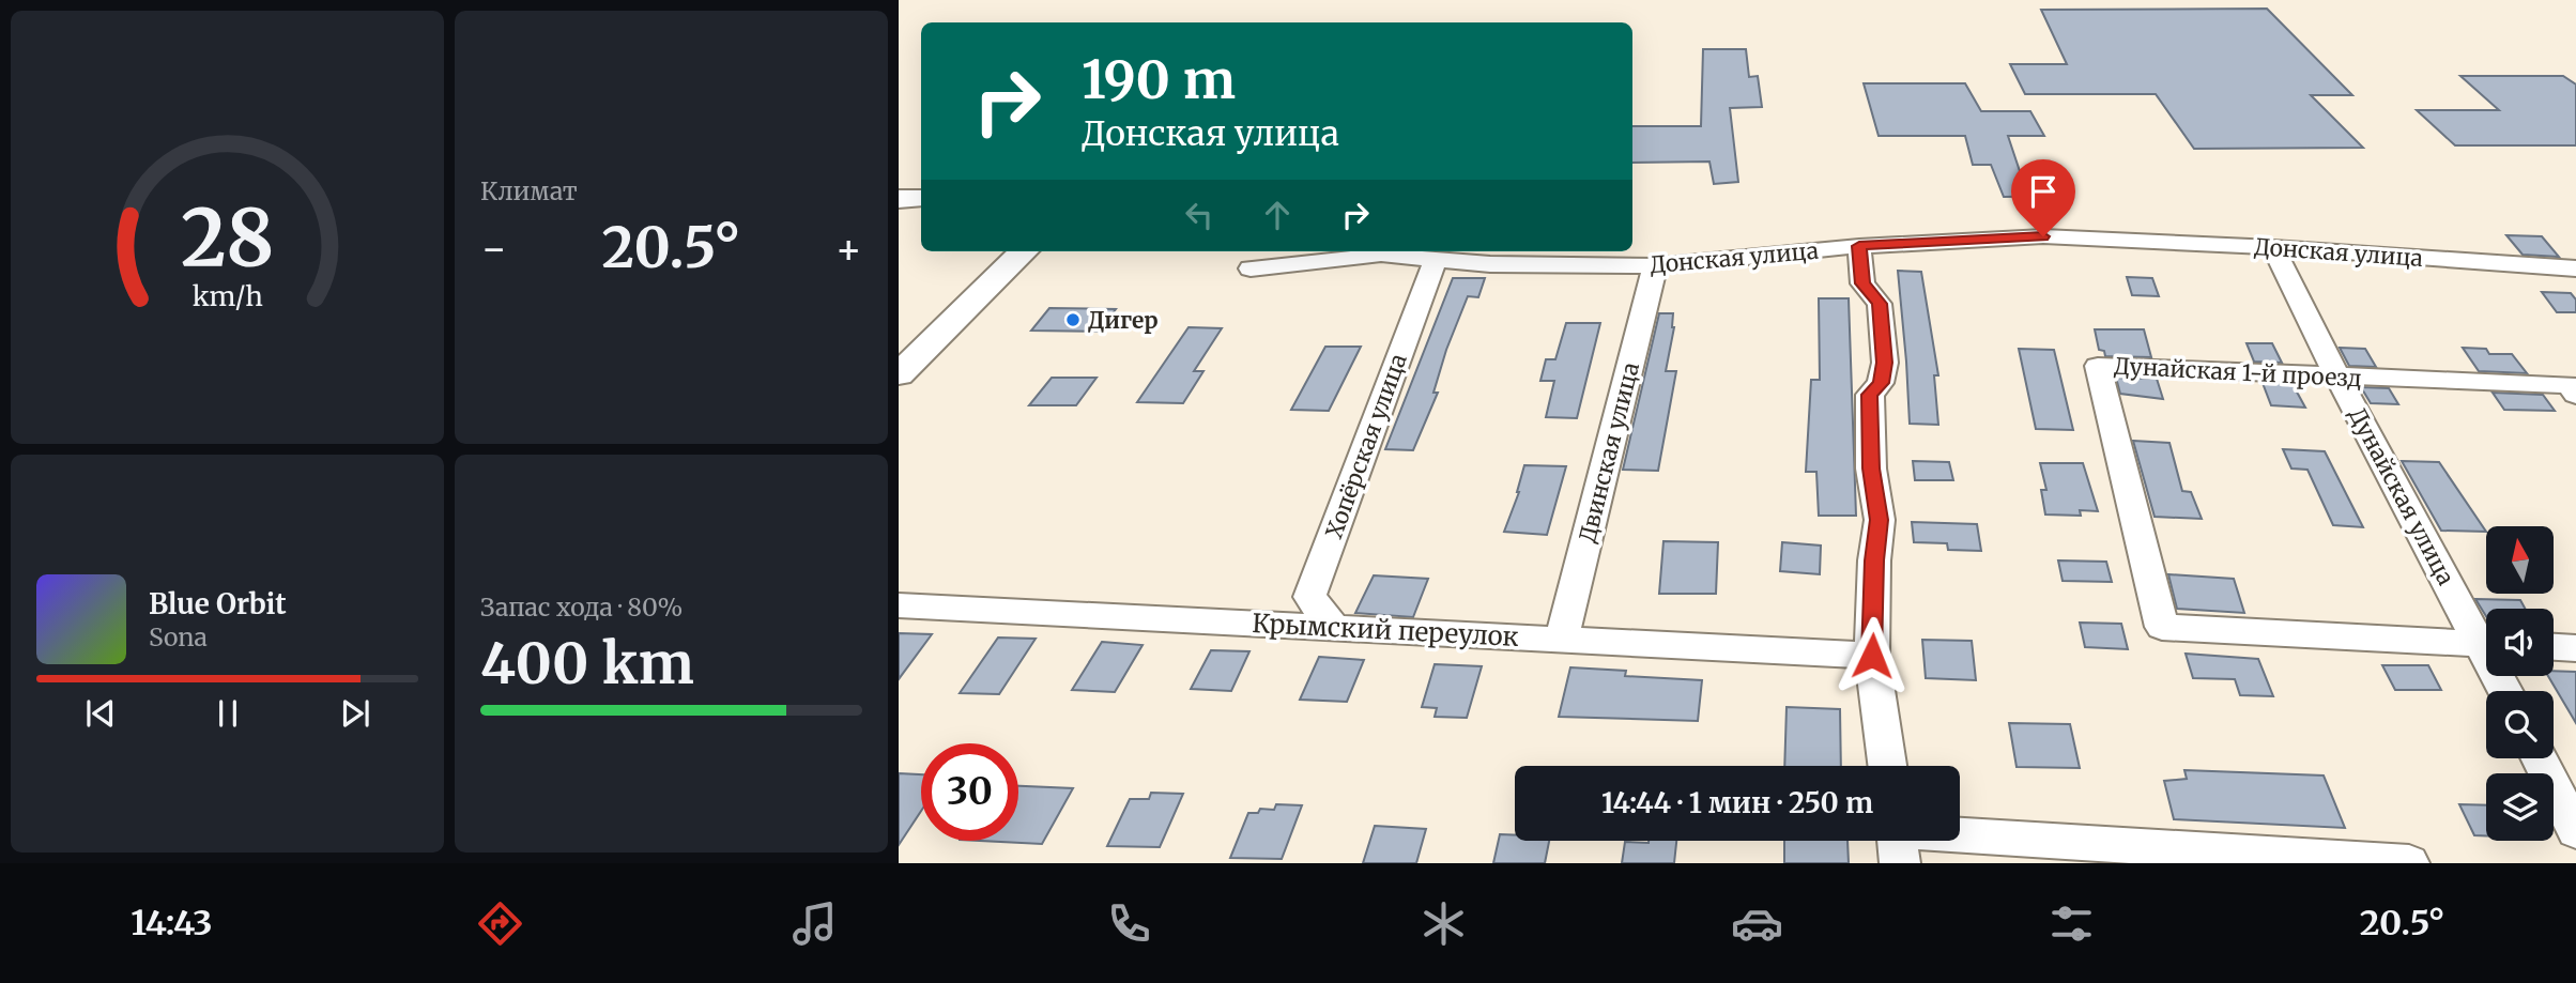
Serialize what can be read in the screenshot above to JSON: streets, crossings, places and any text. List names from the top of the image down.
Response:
{
  "streets": {
    "street": [
      "Донская улица",
      "Дунайская 1-й проезд",
      "Хопёрская улица",
      "Двинская улица",
      "Дунайская улица",
      "Крымский переулок"
    ]
  },
  "crossings": [
    ["Донская улица", "Хопёрская улица"],
    ["Донская улица", "Двинская улица"],
    ["Донская улица", "Дунайская улица"],
    ["Дунайская 1-й проезд", "Дунайская улица"],
    ["Хопёрская улица", "Крымский переулок"],
    ["Двинская улица", "Крымский переулок"]
  ],
  "places": ["Дигер"],
  "north": "top",
  "page": {
    "tile": [
      "Климат",
      ["Запас хода · 80%", "400 km"]
    ],
    "turn": ["190 m", "Донская улица"],
    "heat": ["−", "20.5°", "+"],
    "song": ["Blue Orbit", "Sona"],
    "limit": "30",
    "trip": "14:44 · 1 мин · 250 m",
    "tabs": ["14:43", "20.5°"],
    "gauge": ["28", "km/h"]
  }
}
